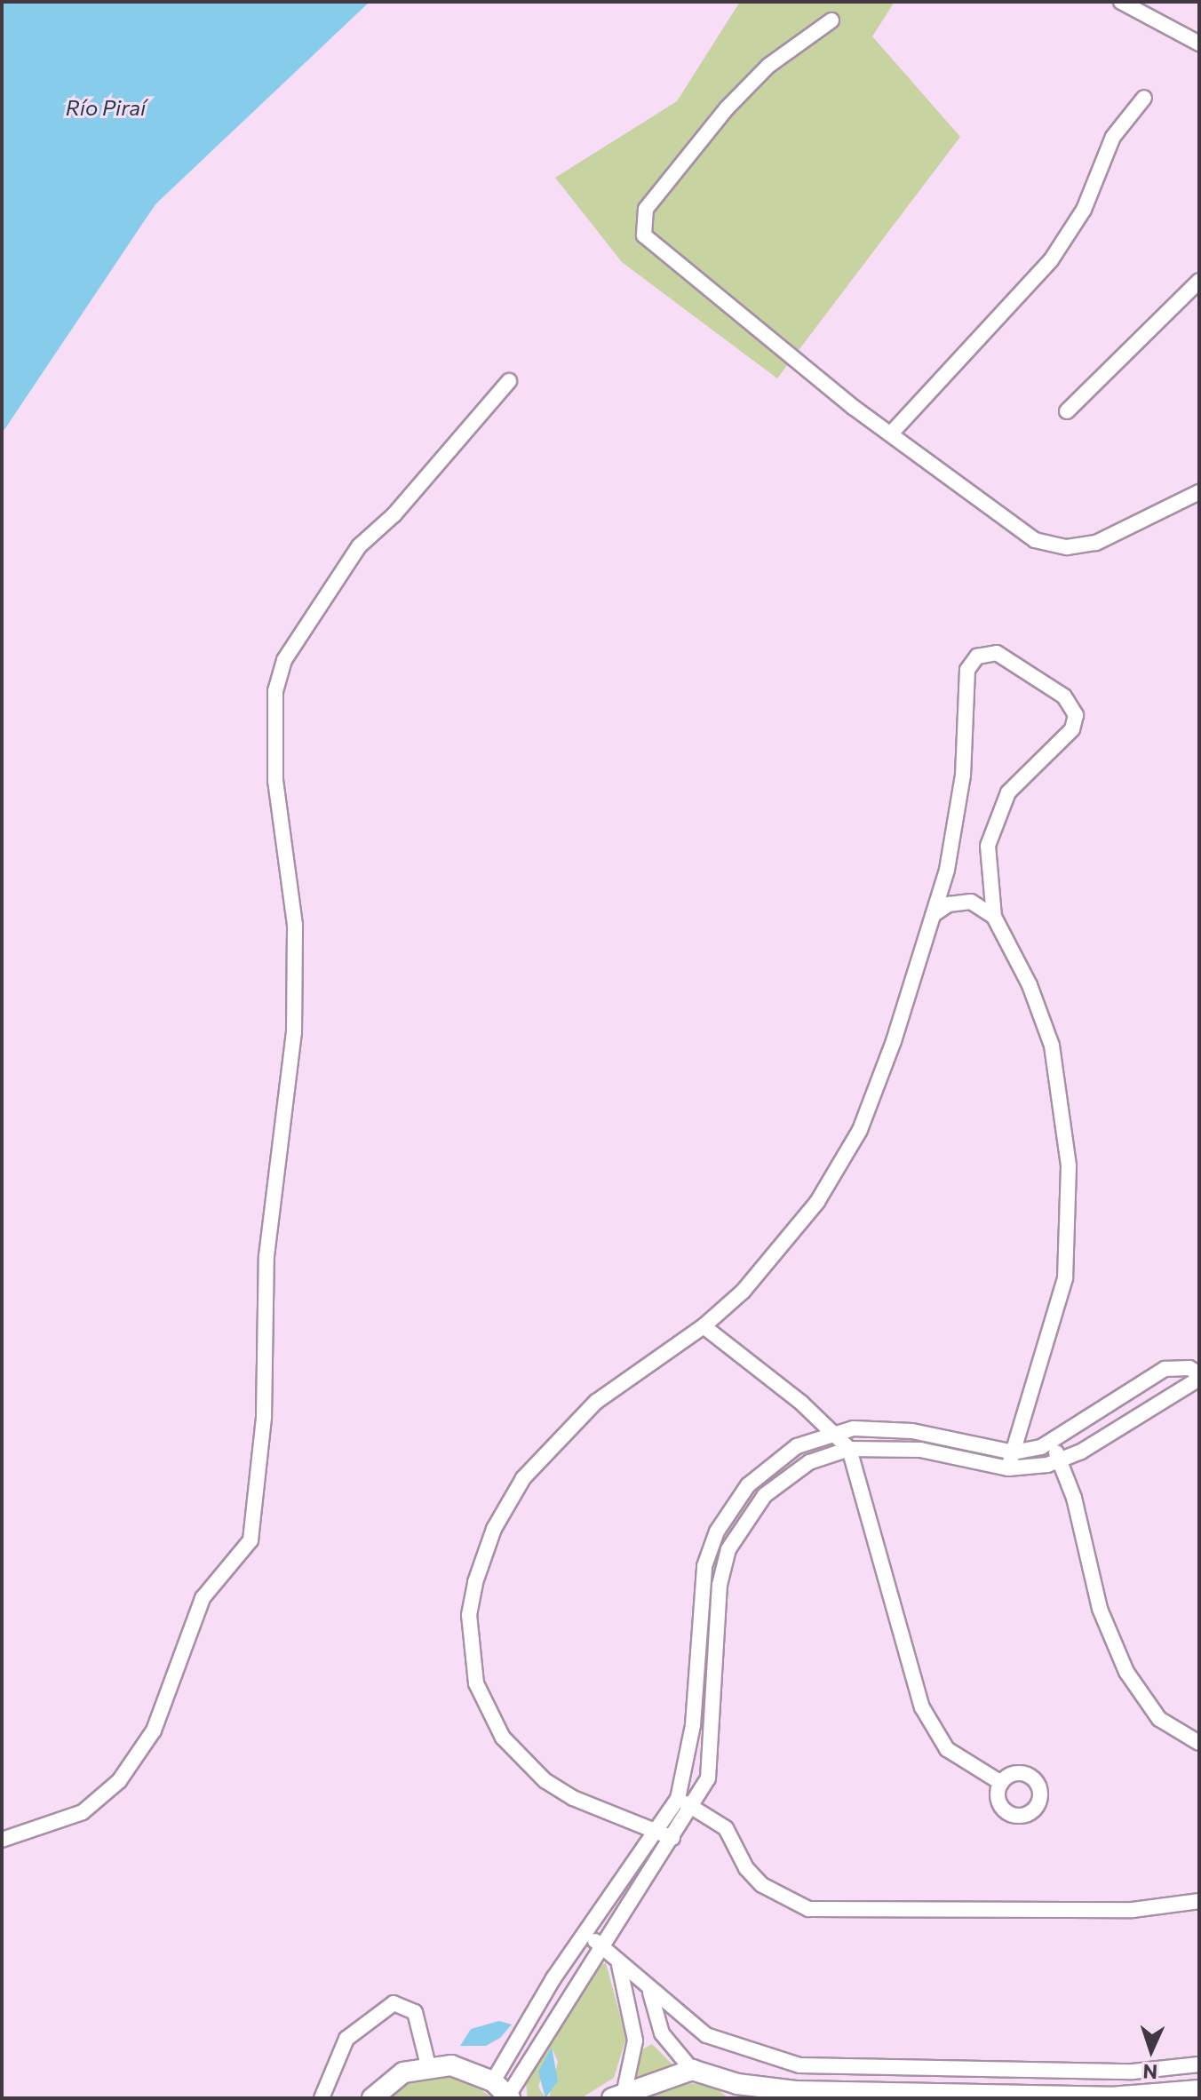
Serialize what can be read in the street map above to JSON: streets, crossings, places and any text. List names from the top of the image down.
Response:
{
  "water": ["Río Piraí"],
  "north": "bottom"
}
